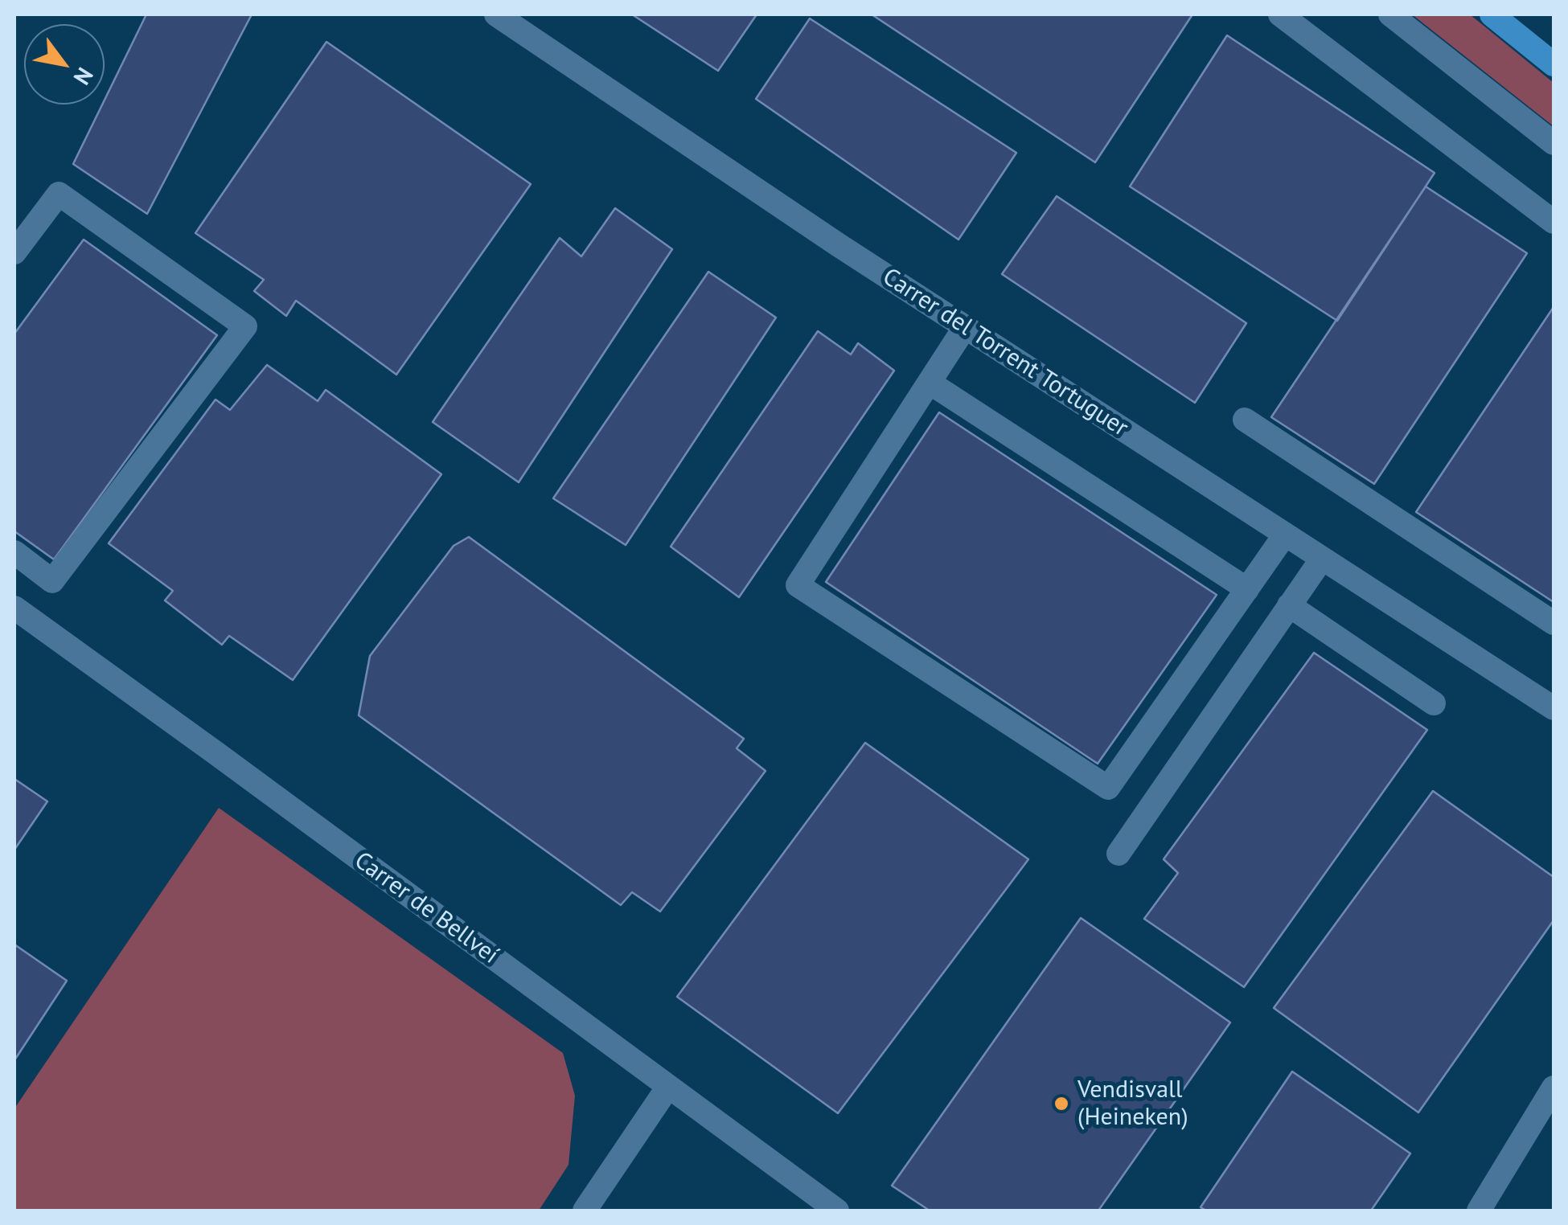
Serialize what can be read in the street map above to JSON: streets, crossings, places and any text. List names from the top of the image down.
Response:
{
  "streets": {
    "street": ["Carrer del Torrent Tortuguer", "Carrer de Bellveí"]
  },
  "places": ["Vendisvall (Heineken)"],
  "north": "bottom right"
}
